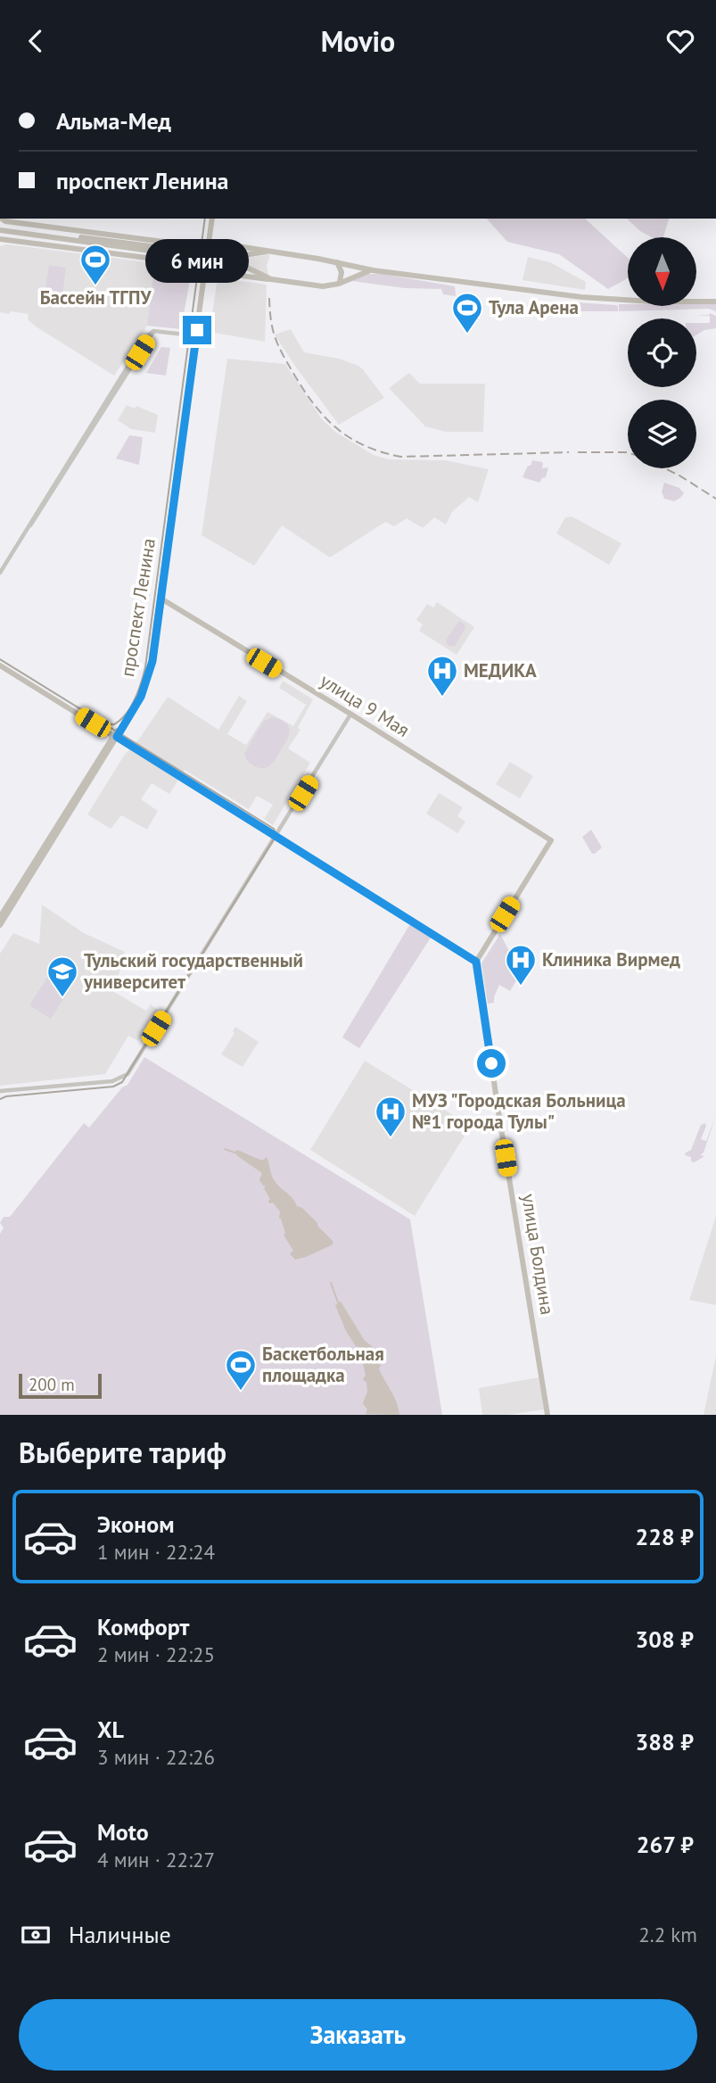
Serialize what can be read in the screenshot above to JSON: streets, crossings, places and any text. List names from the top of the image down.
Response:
{
  "streets": {
    "main road": ["проспект Ленина", "улица 9 Мая", "улица Болдина"]
  },
  "crossings": [
    ["проспект Ленина", "улица 9 Мая"],
    ["улица 9 Мая", "улица Болдина"]
  ],
  "places": {
    "sports": ["Бассейн ТГПУ", "Тула Арена", "Баскетбольная площадка"],
    "hospital": ["МЕДИКА", "Клиника Вирмед", "МУЗ \"Городская Больница №1 города Тулы\""],
    "school or university": ["Тульский государственный университет"]
  },
  "scale_bar": "200 m",
  "north": "bottom",
  "page": {
    "header": "Movio",
    "banner": ["Альма-Мед", "проспект Ленина"],
    "bubble": "6 мин",
    "scale": "200 m",
    "heading": "Выберите тариф",
    "list": [
      {
        "name": "Эконом",
        "note": "1 мин · 22:24",
        "value": "228 ₽"
      },
      {
        "name": "Комфорт",
        "note": "2 мин · 22:25",
        "value": "308 ₽"
      },
      {
        "name": "XL",
        "note": "3 мин · 22:26",
        "value": "388 ₽"
      },
      {
        "name": "Moto",
        "note": "4 мин · 22:27",
        "value": "267 ₽"
      }
    ],
    "pay": ["Наличные", "2.2 km"],
    "buttons": "Заказать"
  }
}
